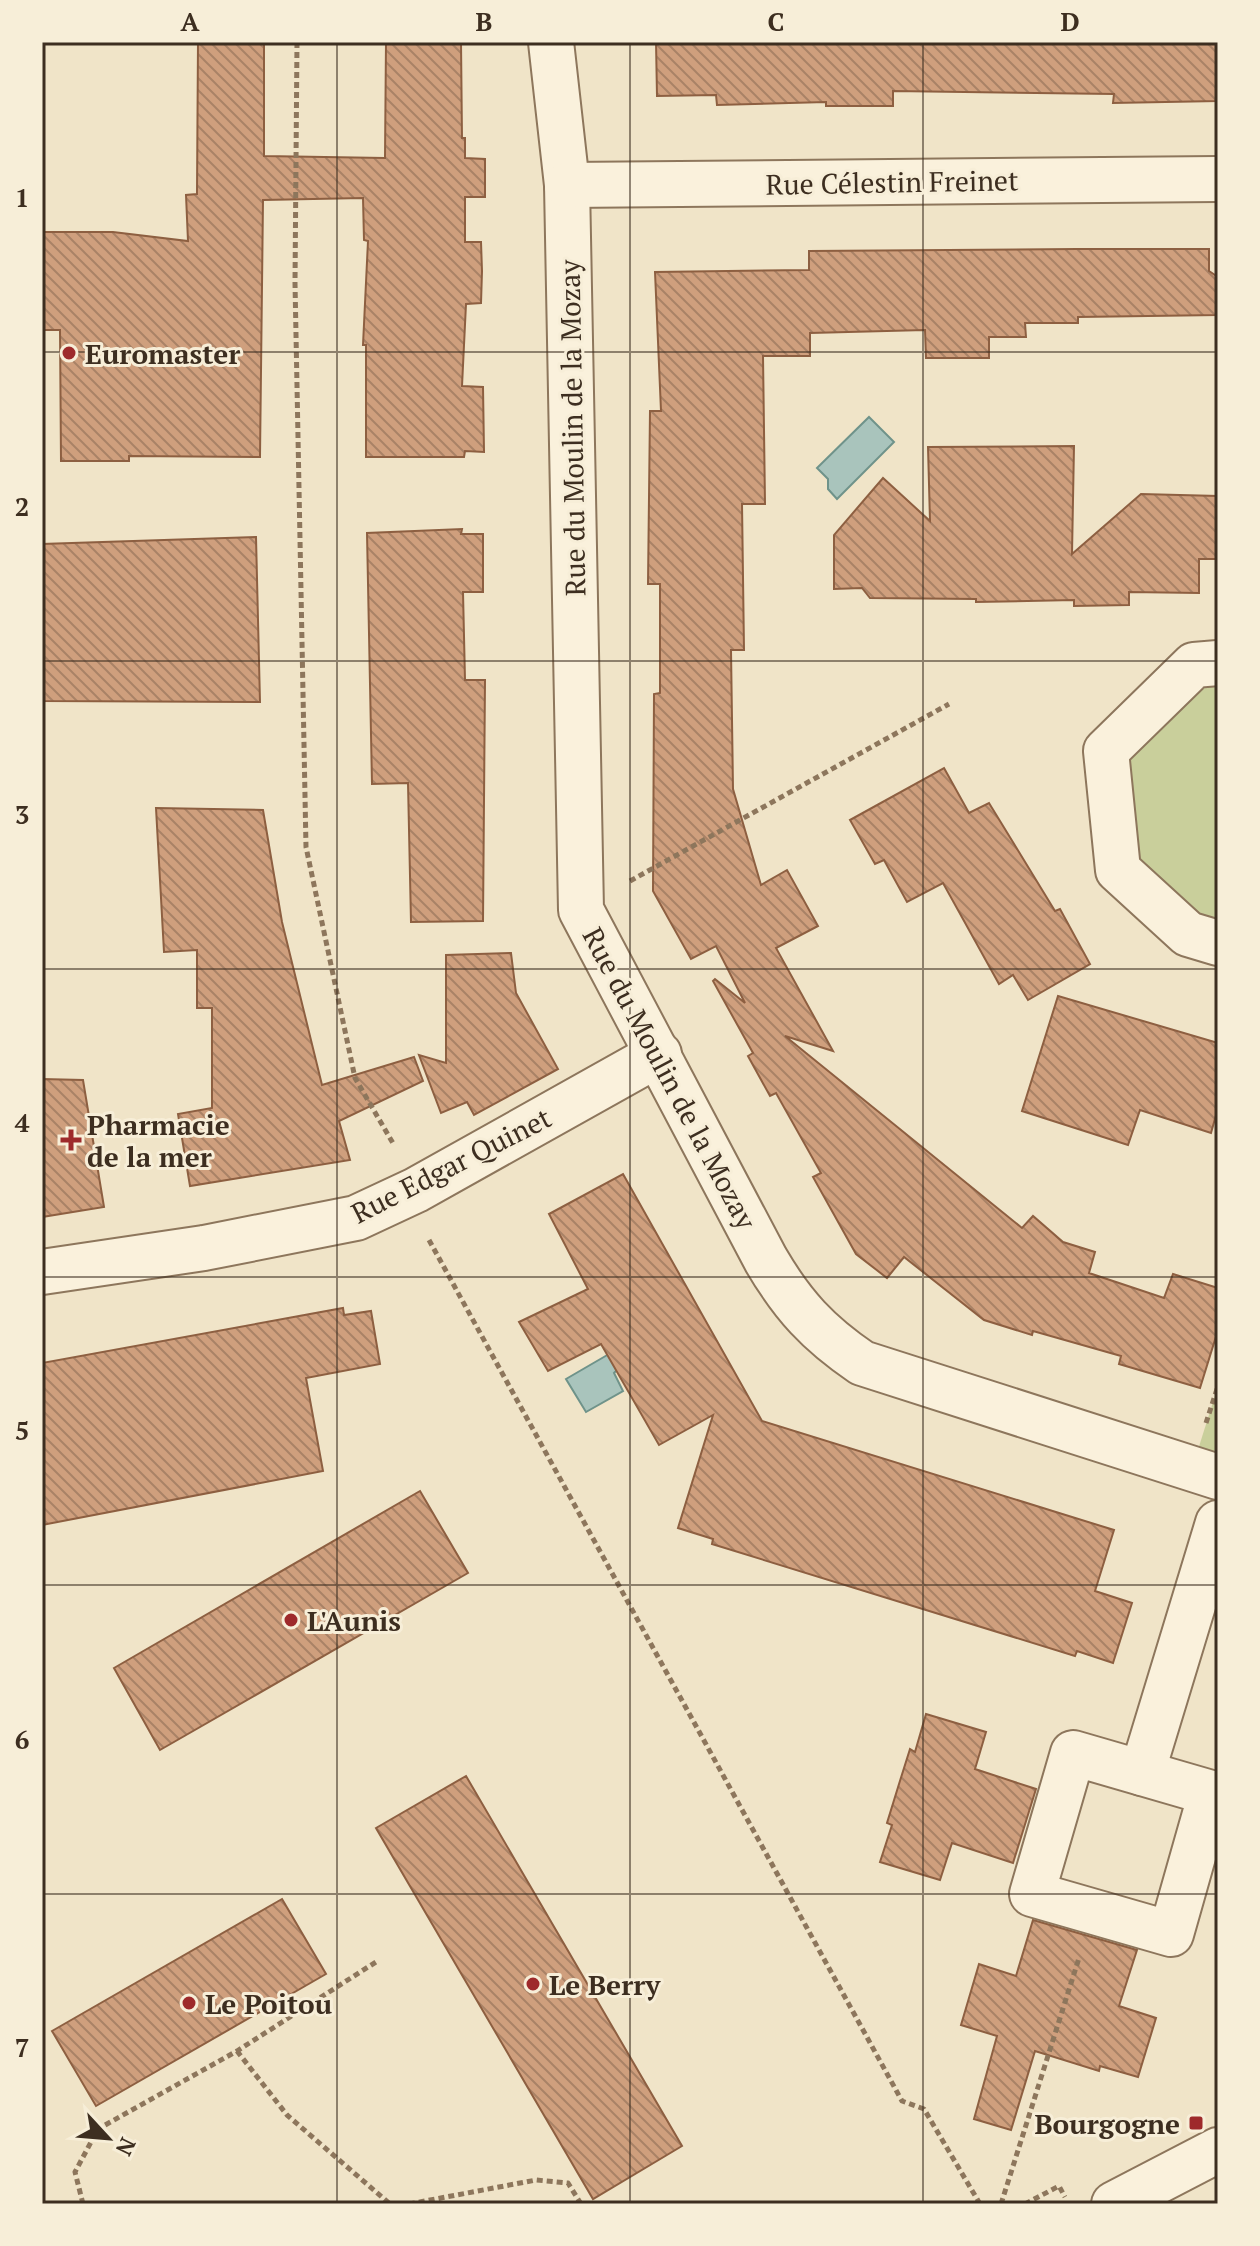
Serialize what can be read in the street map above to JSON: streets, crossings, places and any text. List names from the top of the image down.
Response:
{
  "streets": {
    "street": ["Rue Célestin Freinet", "Rue du Moulin de la Mozay", "Rue Edgar Quinet"]
  },
  "crossings": [
    ["Rue Célestin Freinet", "Rue du Moulin de la Mozay"],
    ["Rue du Moulin de la Mozay", "Rue Edgar Quinet"]
  ],
  "places": {
    "other": [
      "Euromaster",
      "L'Aunis",
      "Le Berry",
      "Le Poitou"
    ],
    "health": ["Pharmacie de la mer"],
    "transit": ["Bourgogne"]
  },
  "north": "bottom right",
  "grid": {
    "columns": [
      "A",
      "B",
      "C",
      "D"
    ],
    "rows": [
      "1",
      "2",
      "3",
      "4",
      "5",
      "6",
      "7"
    ]
  }
}
